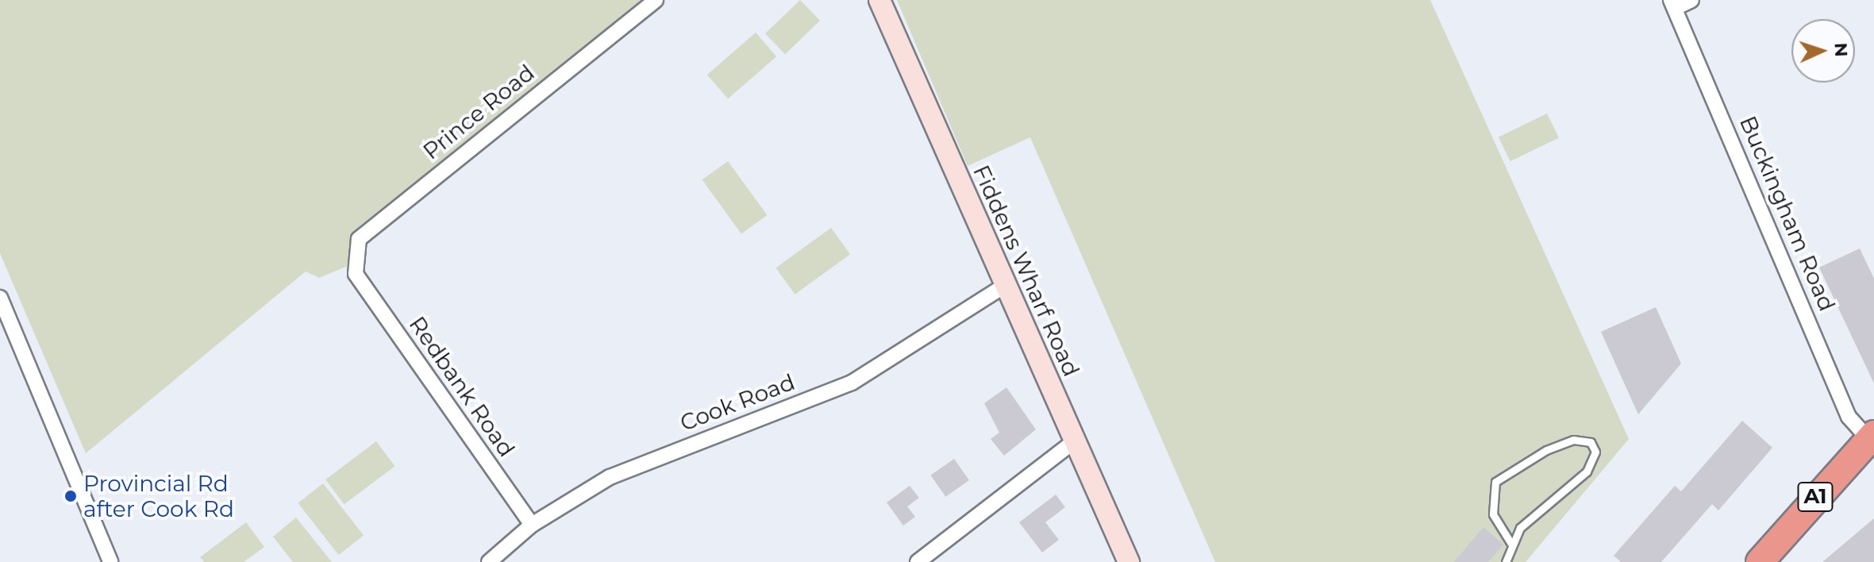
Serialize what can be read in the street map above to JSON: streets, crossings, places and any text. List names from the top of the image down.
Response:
{
  "streets": {
    "highway": ["A1"],
    "street": [
      "Prince Road",
      "Buckingham Road",
      "Fiddens Wharf Road",
      "Redbank Road",
      "Cook Road"
    ]
  },
  "crossings": [
    ["Prince Road", "Redbank Road"],
    ["Buckingham Road", "A1"],
    ["Fiddens Wharf Road", "Cook Road"],
    ["Redbank Road", "Cook Road"]
  ],
  "places": ["Provincial Rd after Cook Rd"],
  "north": "right"
}
